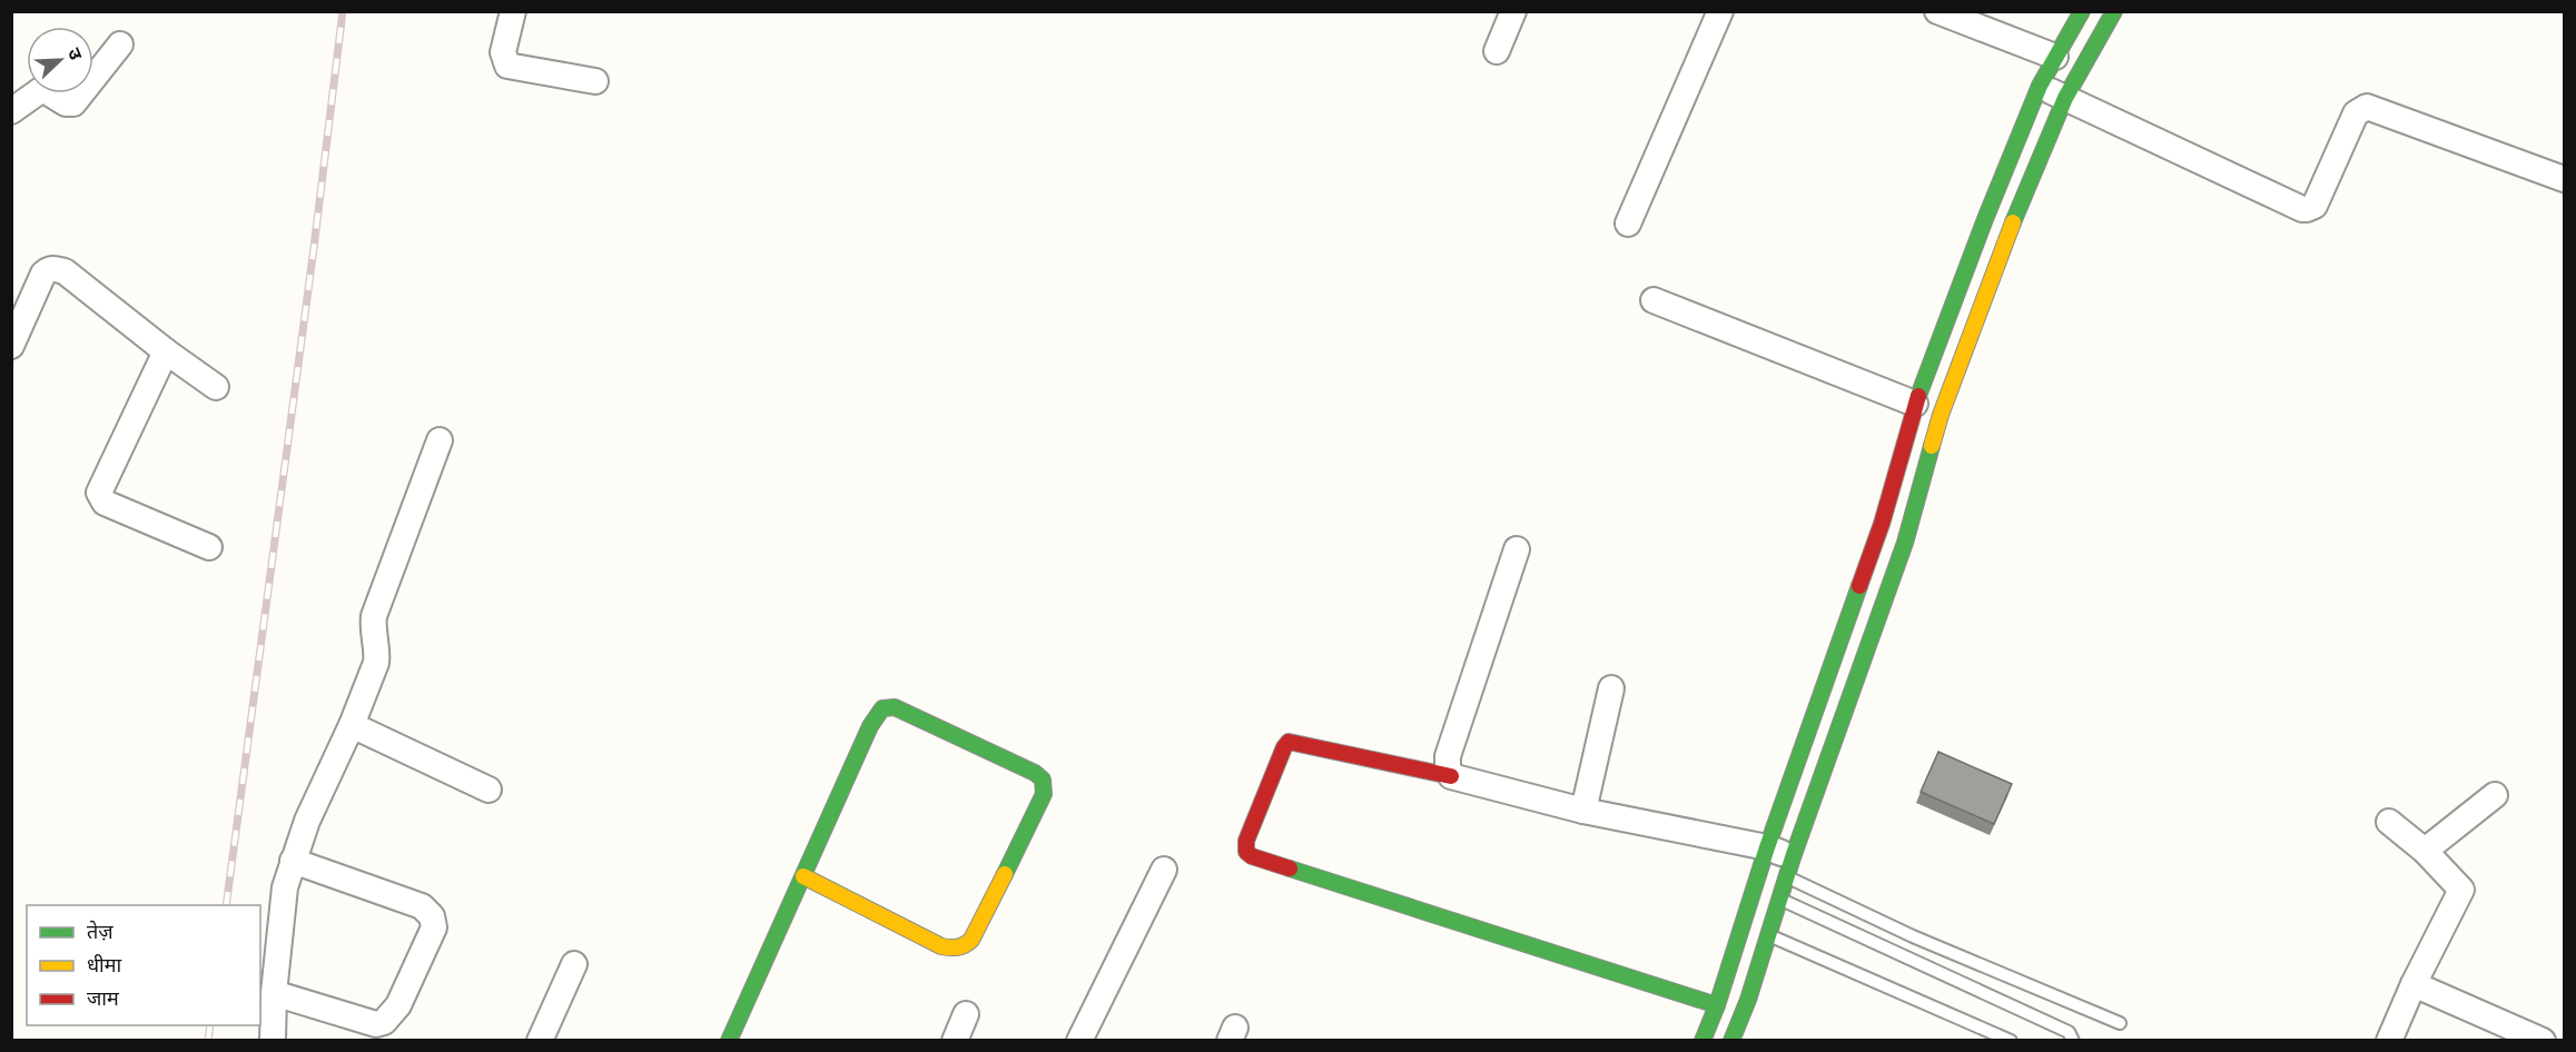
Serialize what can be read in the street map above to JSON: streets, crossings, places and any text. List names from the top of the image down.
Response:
{
  "legend": ["तेज़", "धीमा", "जाम"],
  "north": "top right"
}
